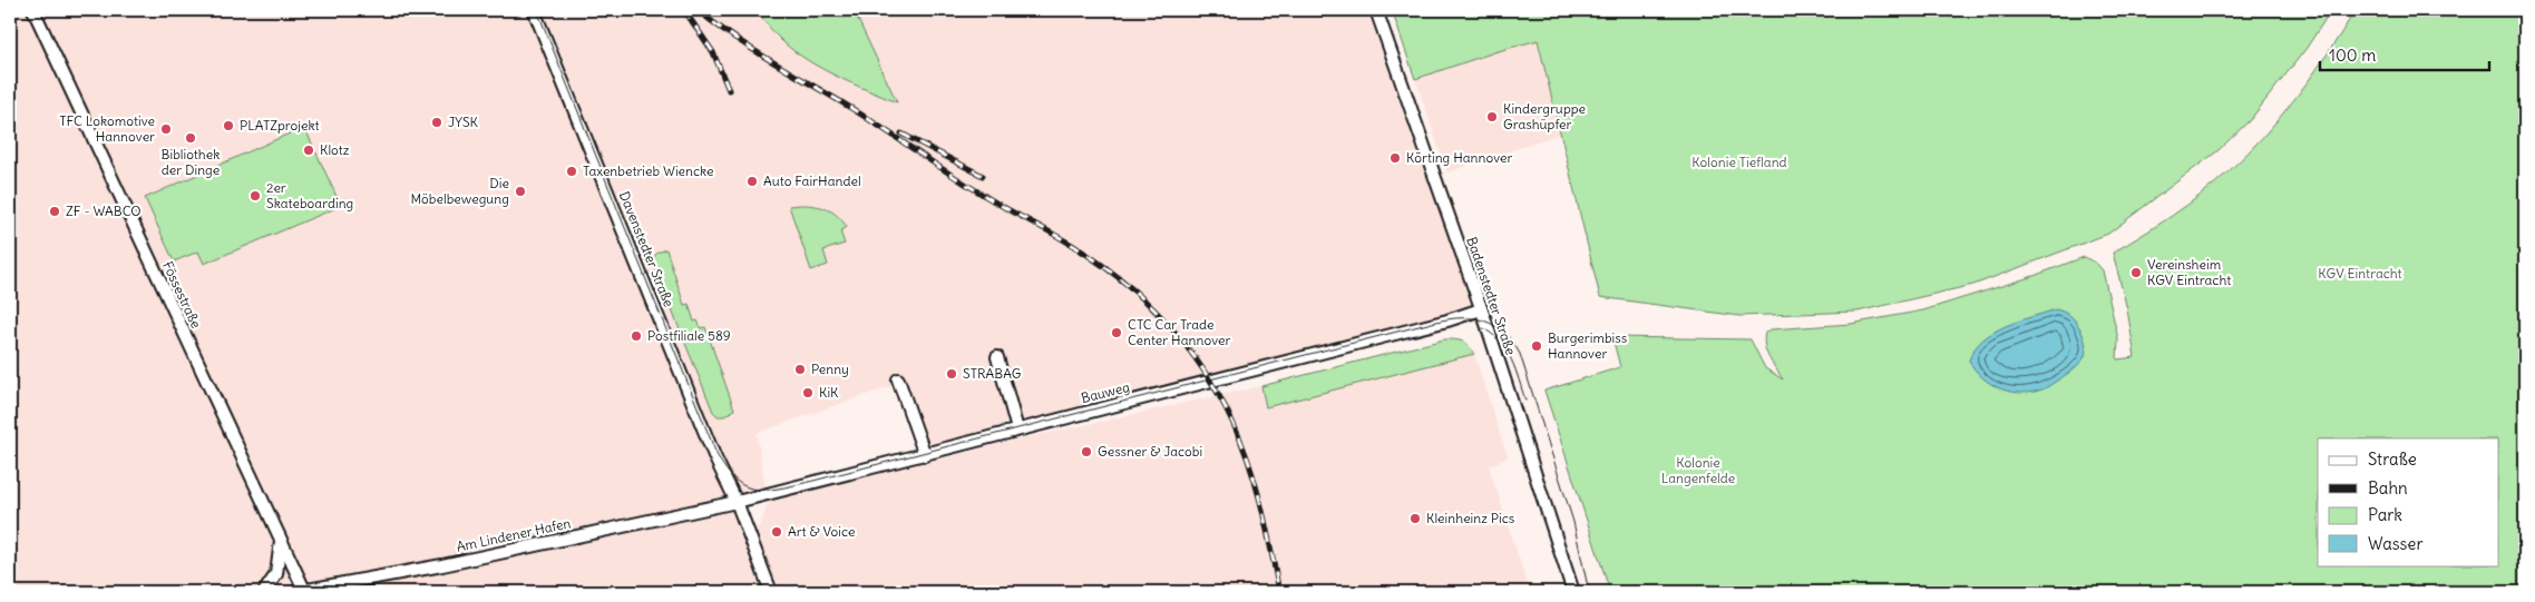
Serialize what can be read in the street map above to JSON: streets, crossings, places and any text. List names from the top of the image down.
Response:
{
  "streets": {
    "street": [
      "Davenstedter Straße",
      "Fössestraße",
      "Badenstedter Straße",
      "Bauweg",
      "Am Lindener Hafen"
    ]
  },
  "crossings": [
    ["Davenstedter Straße", "Bauweg"],
    ["Davenstedter Straße", "Am Lindener Hafen"],
    ["Fössestraße", "Am Lindener Hafen"],
    ["Badenstedter Straße", "Bauweg"],
    ["Bauweg", "Am Lindener Hafen"]
  ],
  "parks": ["Kolonie Tiefland", "KGV Eintracht", "Kolonie Langenfelde"],
  "places": [
    "Kindergruppe Grashüpfer",
    "JYSK",
    "PLATZprojekt",
    "TFC Lokomotive Hannover",
    "Bibliothek der Dinge",
    "Klotz",
    "Körting Hannover",
    "Taxenbetrieb Wiencke",
    "Auto FairHandel",
    "Die Möbelbewegung",
    "2er Skateboarding",
    "ZF - WABCO",
    "Vereinsheim KGV Eintracht",
    "CTC Car Trade Center Hannover",
    "Postfiliale 589",
    "Burgerimbiss Hannover",
    "Penny",
    "STRABAG",
    "KiK",
    "Gessner & Jacobi",
    "Kleinheinz Pics",
    "Art & Voice"
  ],
  "legend": [
    "Straße",
    "Bahn",
    "Park",
    "Wasser"
  ],
  "scale_bar": "100 m"
}
